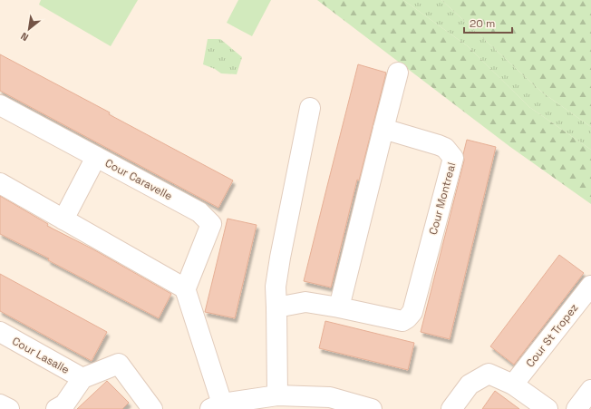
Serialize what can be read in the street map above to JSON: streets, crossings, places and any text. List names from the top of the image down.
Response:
{
  "streets": {
    "street": [
      "Cour Caravelle",
      "Cour Montreal",
      "Cour St Tropez",
      "Cour Lasalle"
    ]
  },
  "scale_bar": "20 m",
  "north": "bottom left"
}
